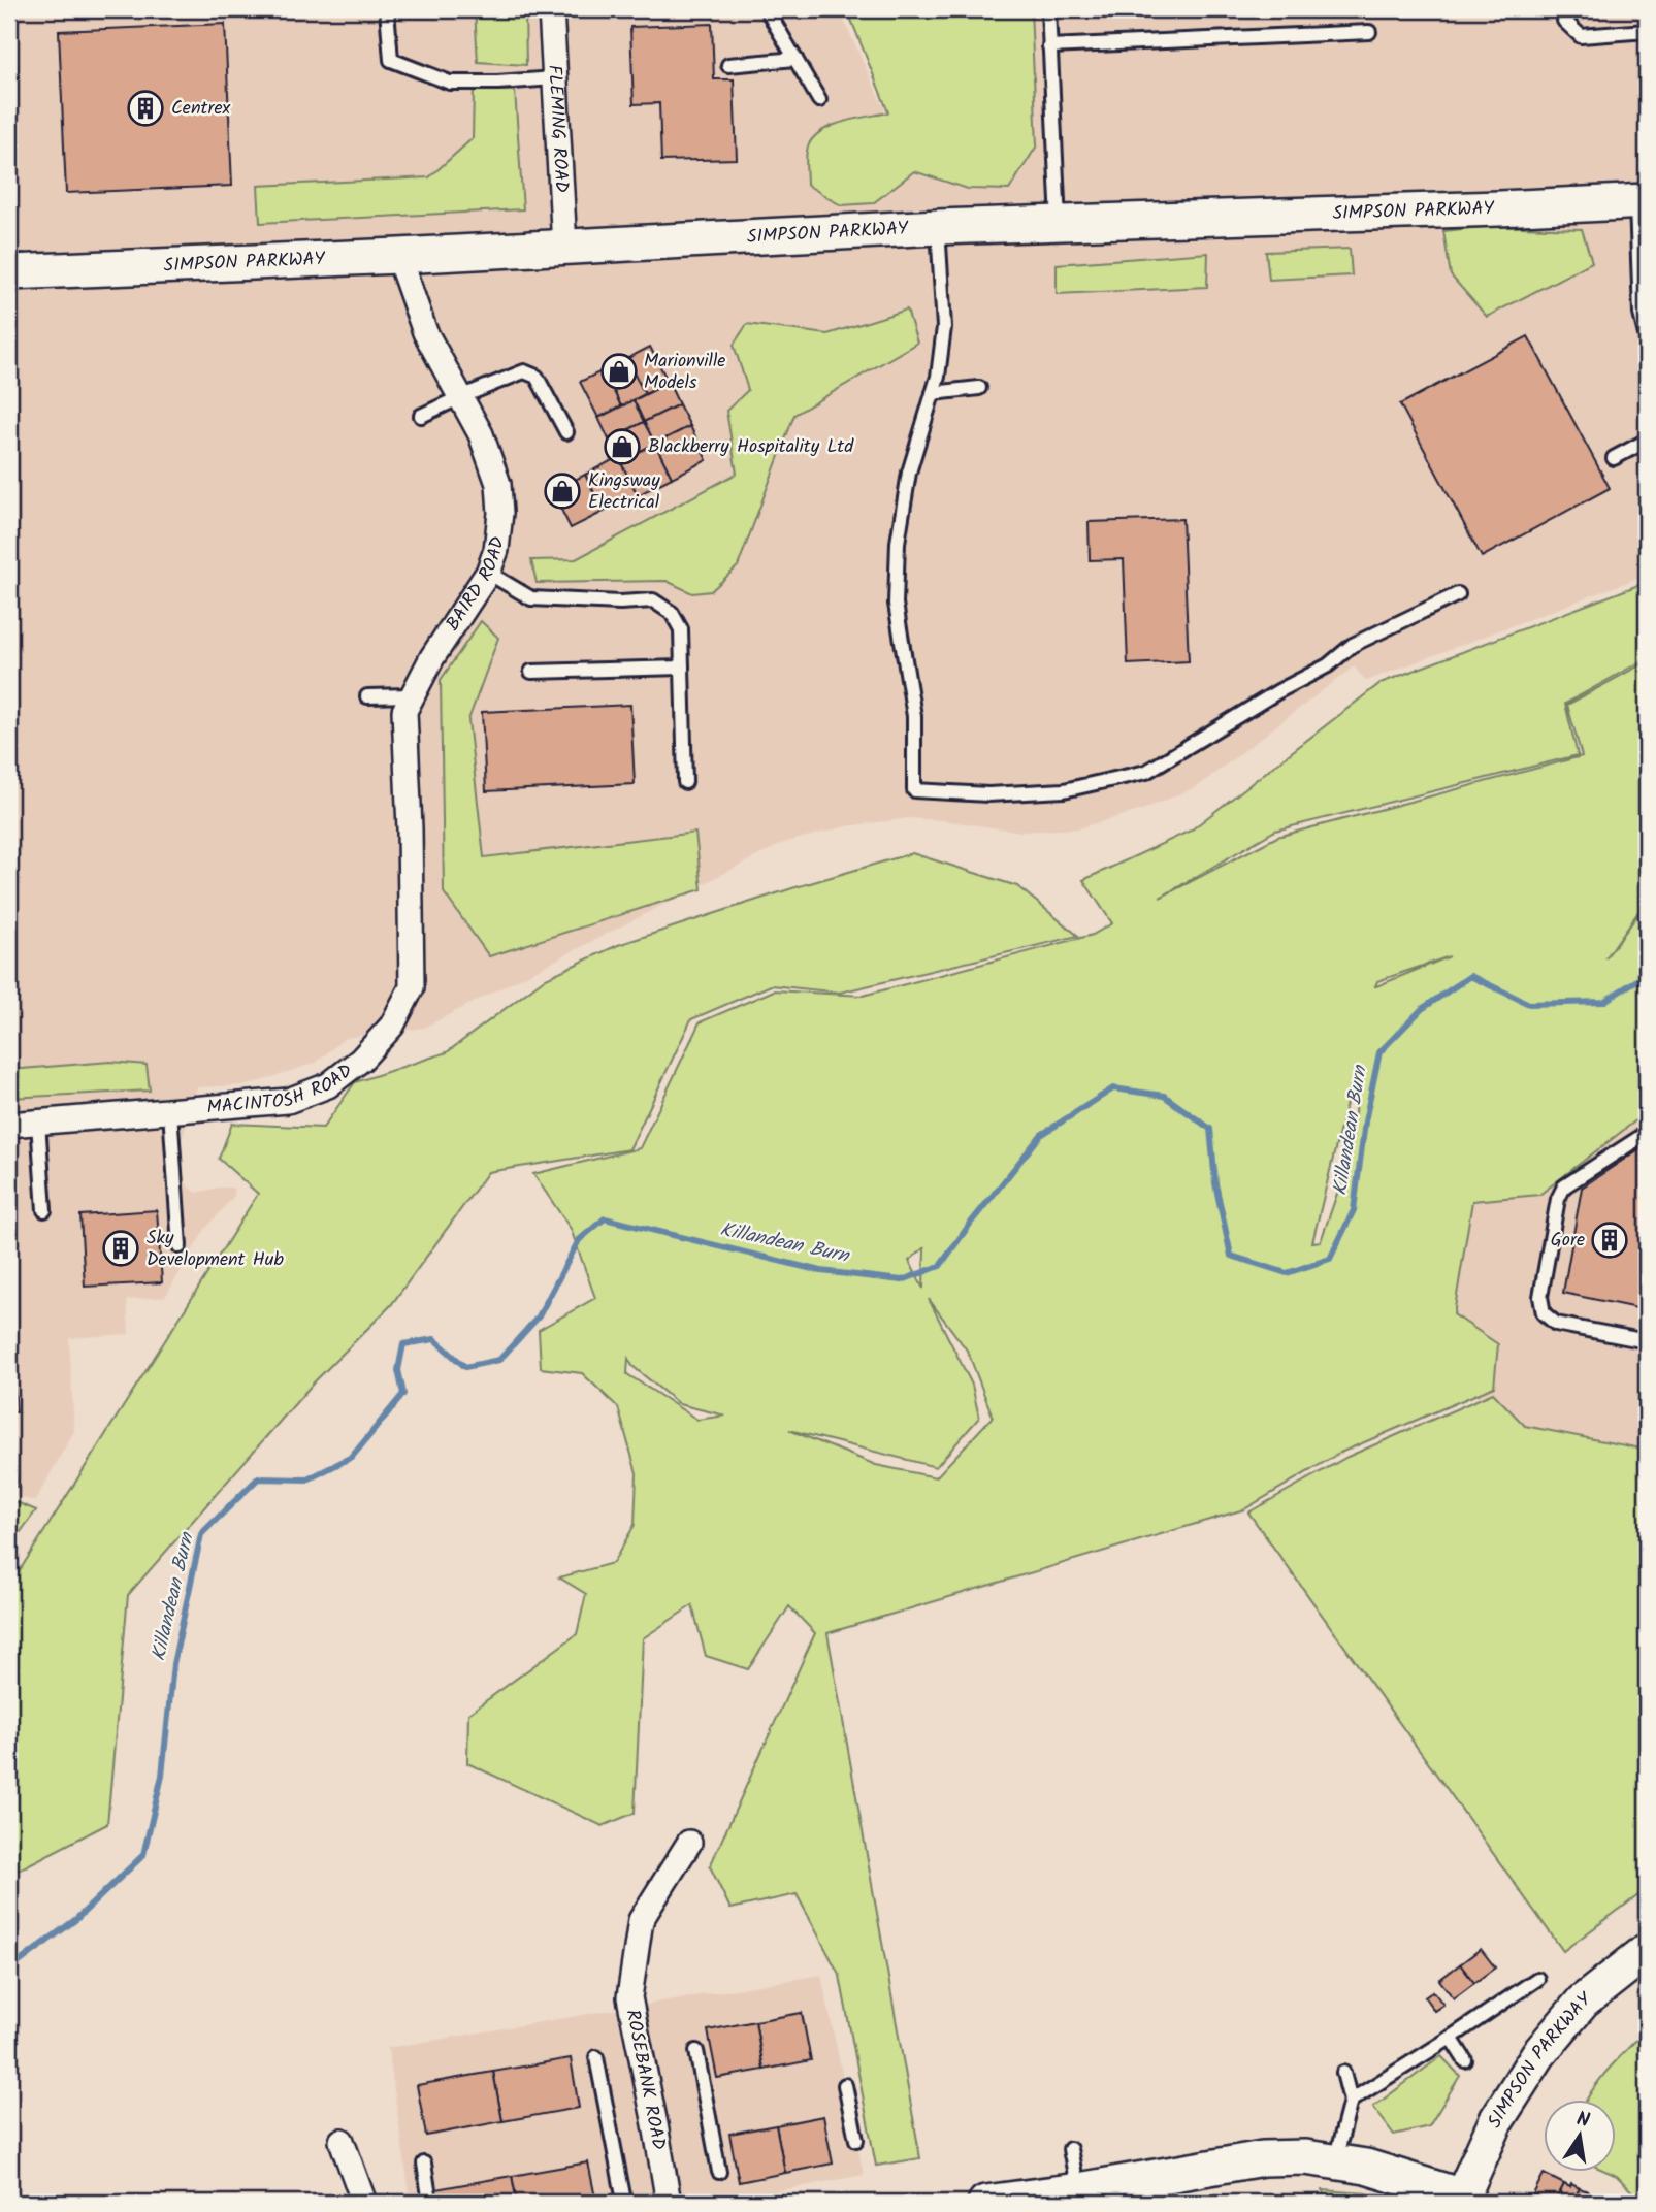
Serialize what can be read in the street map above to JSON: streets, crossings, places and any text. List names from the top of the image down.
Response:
{
  "streets": {
    "main road": ["SIMPSON PARKWAY"],
    "street": [
      "FLEMING ROAD",
      "BAIRD ROAD",
      "MACINTOSH ROAD",
      "ROSEBANK ROAD"
    ]
  },
  "crossings": [
    ["FLEMING ROAD", "SIMPSON PARKWAY"],
    ["SIMPSON PARKWAY", "BAIRD ROAD"],
    ["BAIRD ROAD", "MACINTOSH ROAD"]
  ],
  "water": ["Killandean Burn"],
  "places": {
    "building": ["Centrex", "Gore", "Sky Development Hub"],
    "shop": ["Marionville Models", "Blackberry Hospitality Ltd", "Kingsway Electrical"]
  },
  "north": "top"
}
